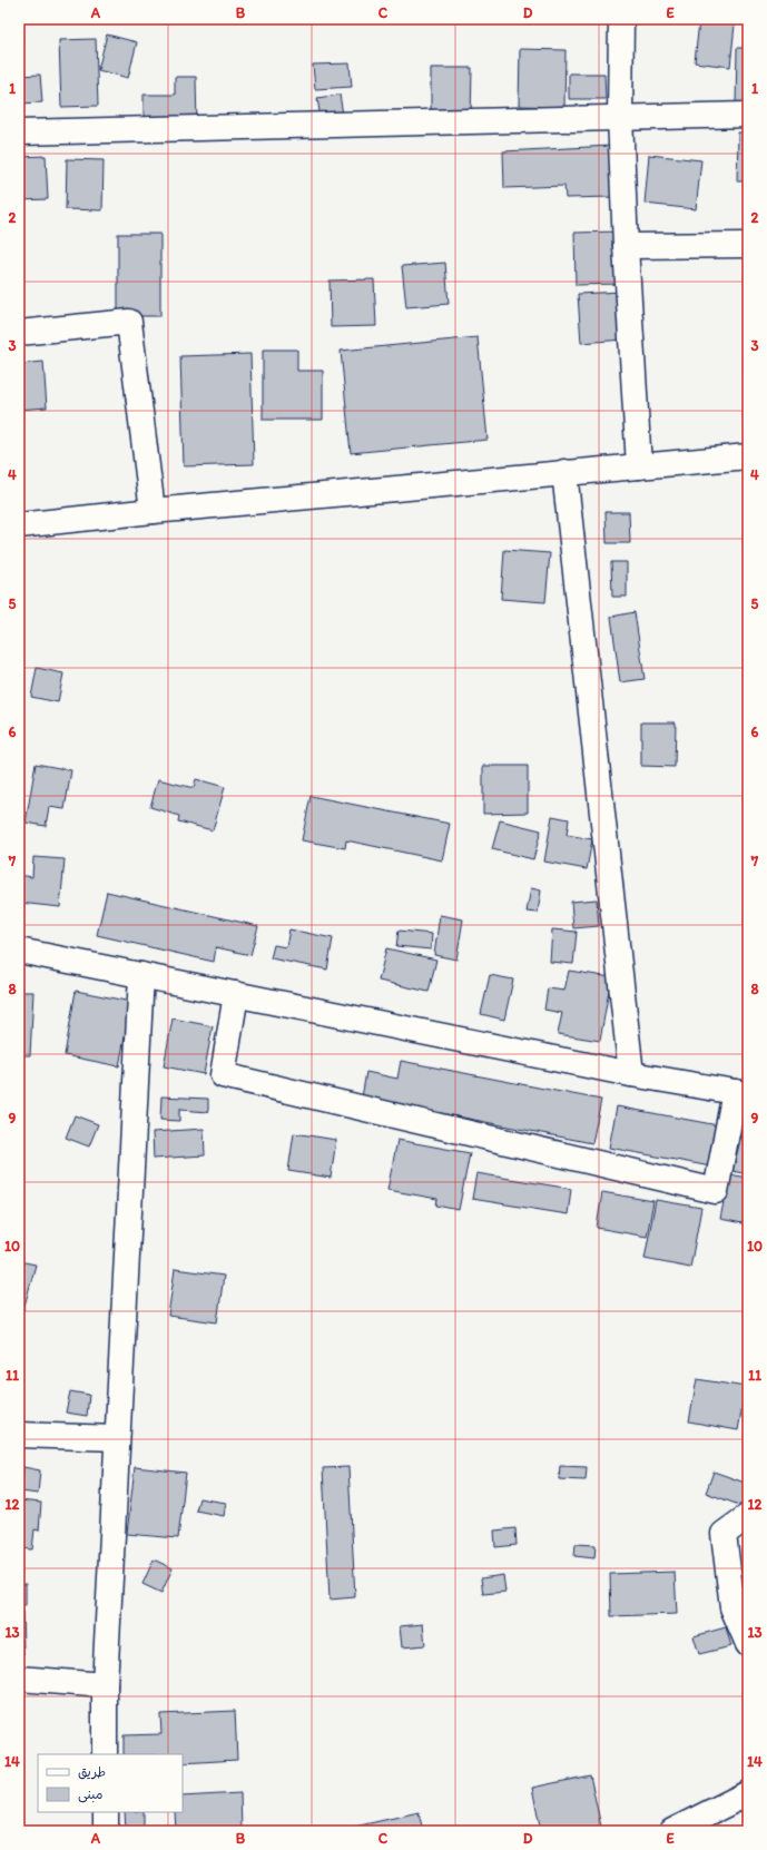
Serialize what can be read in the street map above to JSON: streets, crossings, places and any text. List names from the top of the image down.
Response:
{
  "legend": ["طريق", "مبنى"],
  "grid": {
    "columns": [
      "A",
      "B",
      "C",
      "D",
      "E"
    ],
    "rows": [
      "1",
      "2",
      "3",
      "4",
      "5",
      "6",
      "7",
      "8",
      "9",
      "10",
      "11",
      "12",
      "13",
      "14"
    ]
  }
}
